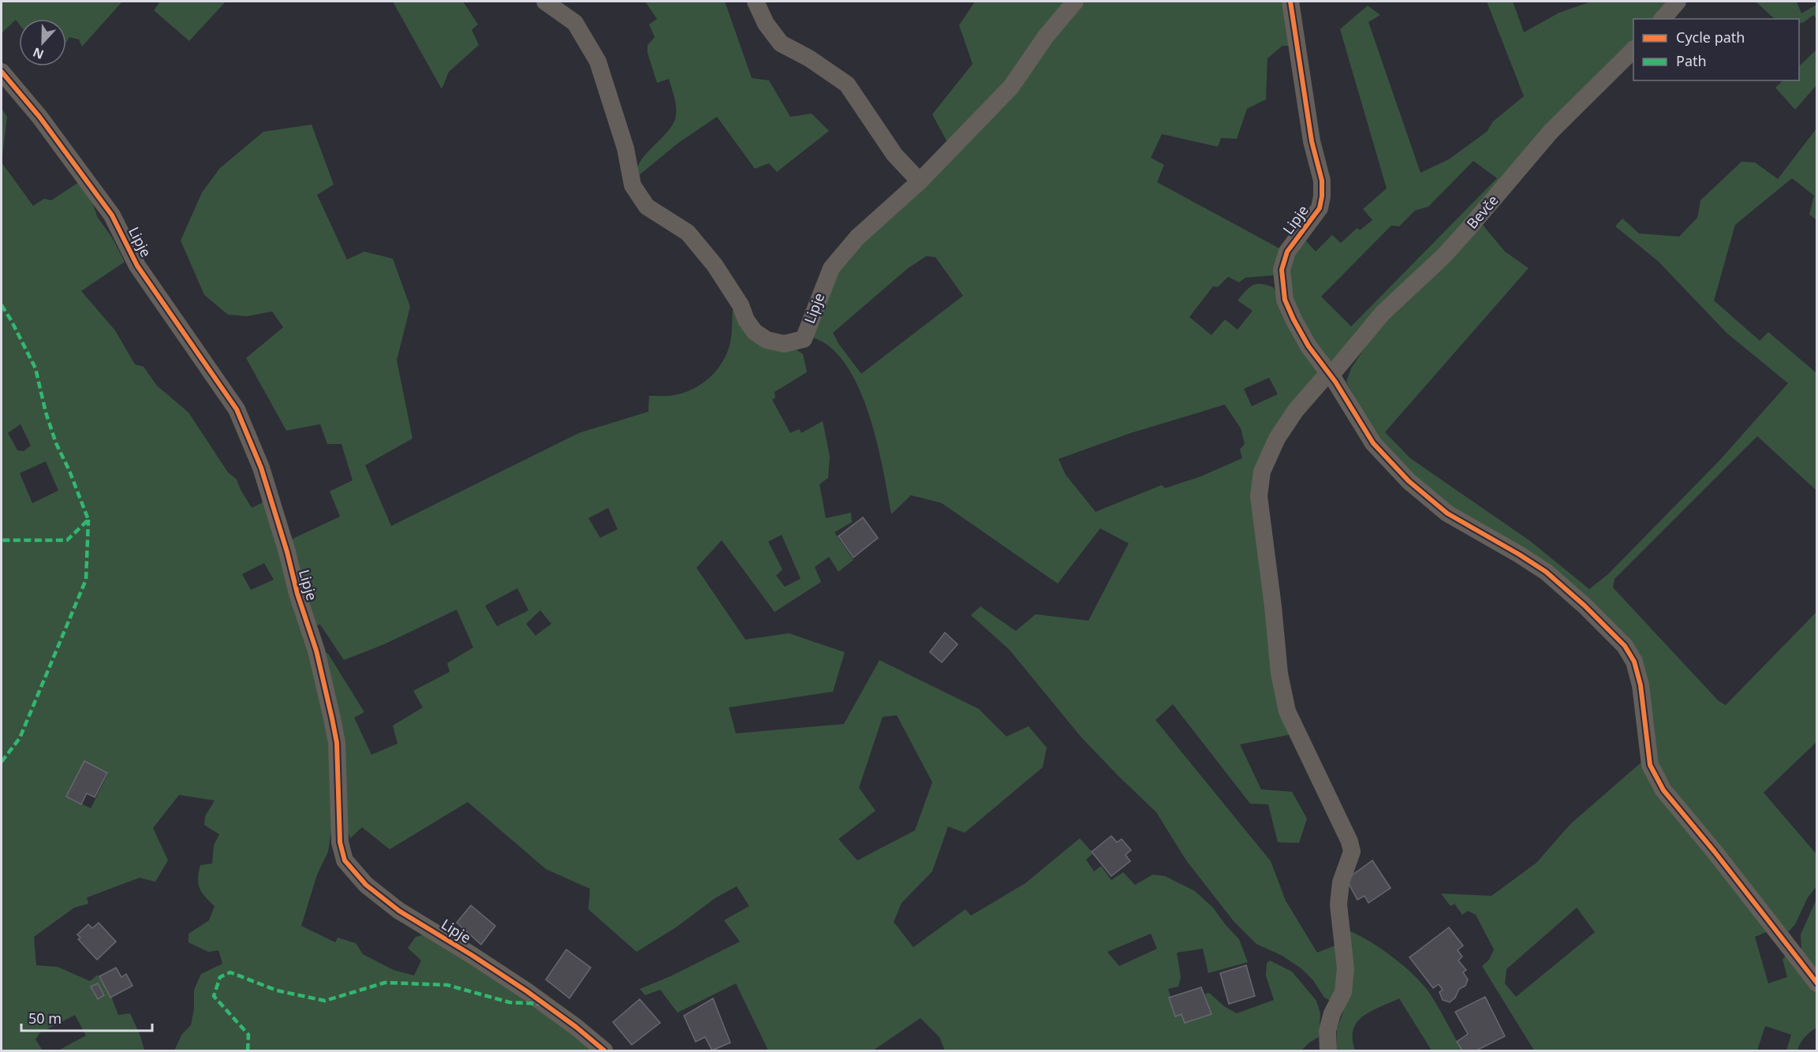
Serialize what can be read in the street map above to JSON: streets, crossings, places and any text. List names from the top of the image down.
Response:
{
  "streets": {
    "street": ["Bevče", "Lipje"]
  },
  "crossings": [
    ["Bevče", "Lipje"]
  ],
  "legend": ["Cycle path", "Path"],
  "scale_bar": "50 m",
  "north": "bottom"
}
